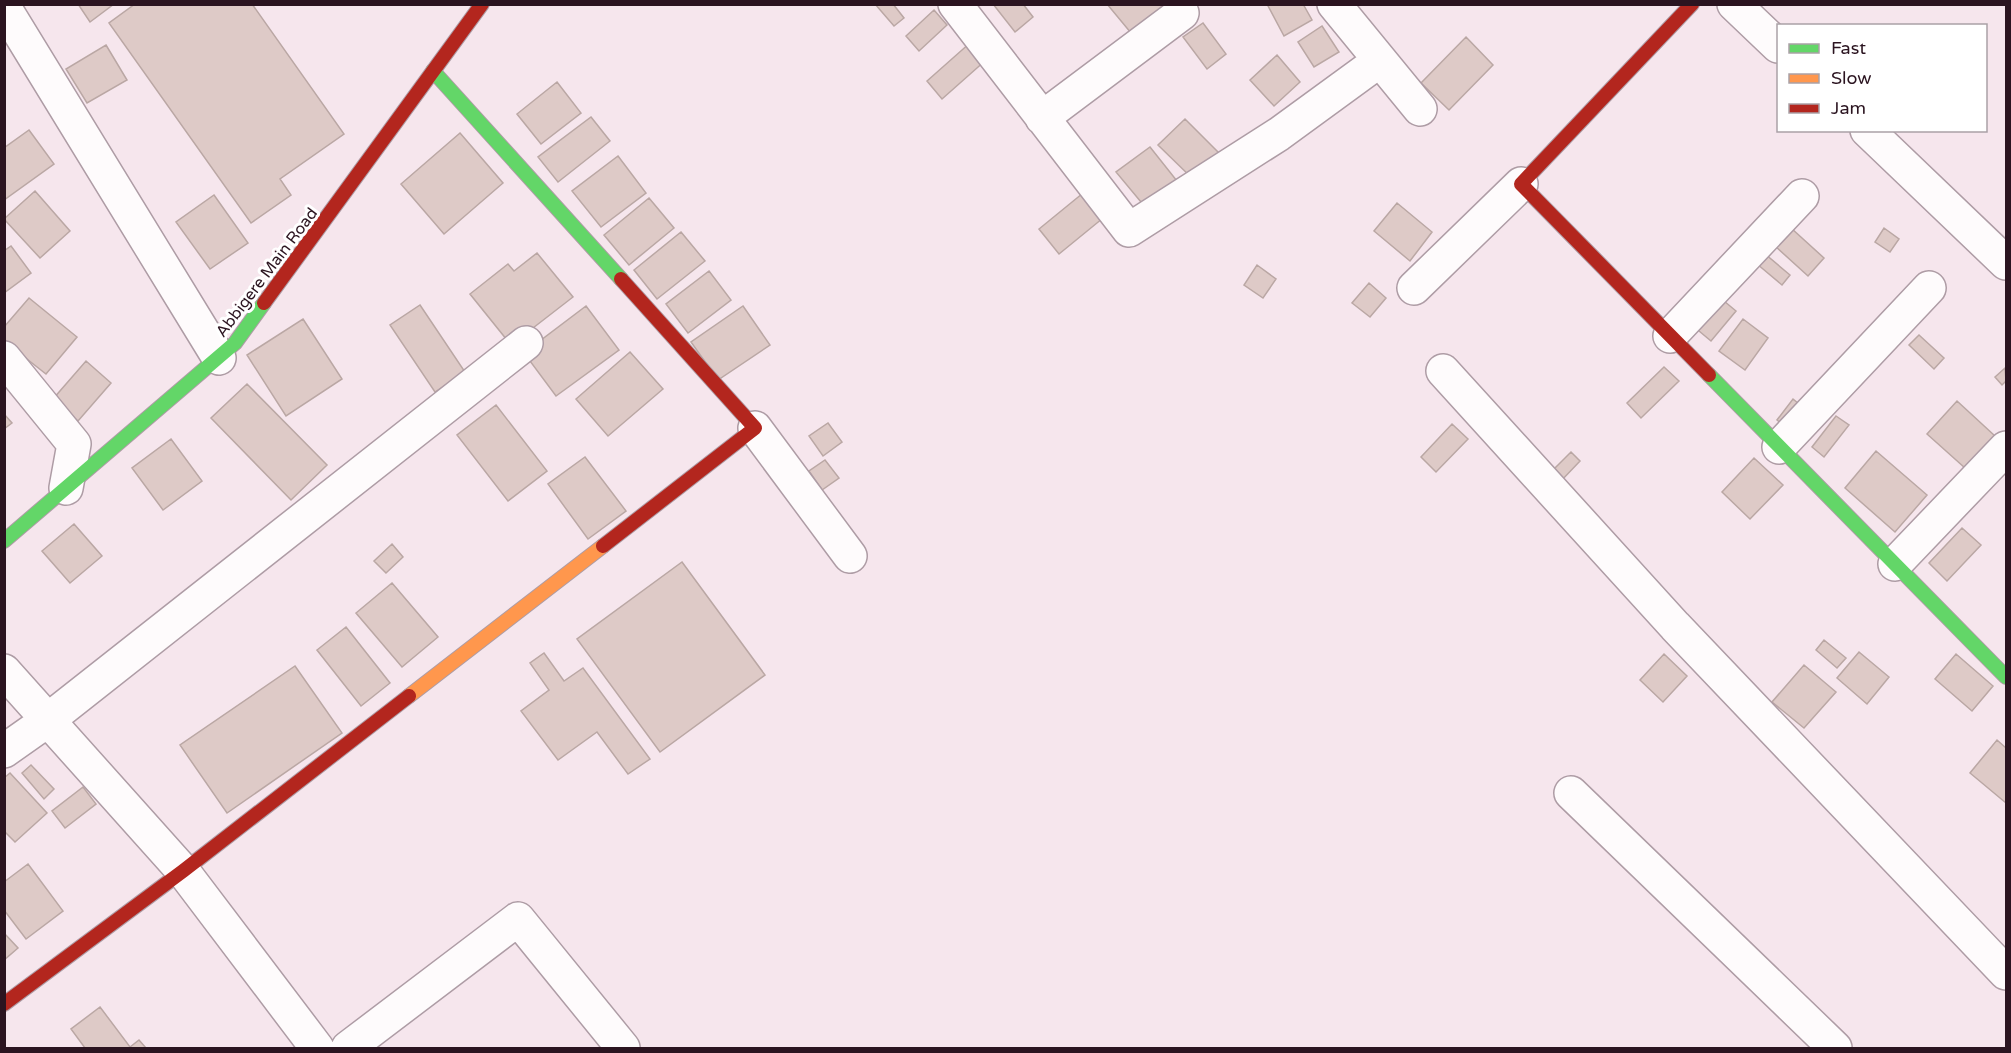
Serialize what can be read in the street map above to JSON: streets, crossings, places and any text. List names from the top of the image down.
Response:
{
  "streets": {
    "street": ["Abbigere Main Road"]
  },
  "legend": ["Fast", "Slow", "Jam"]
}
